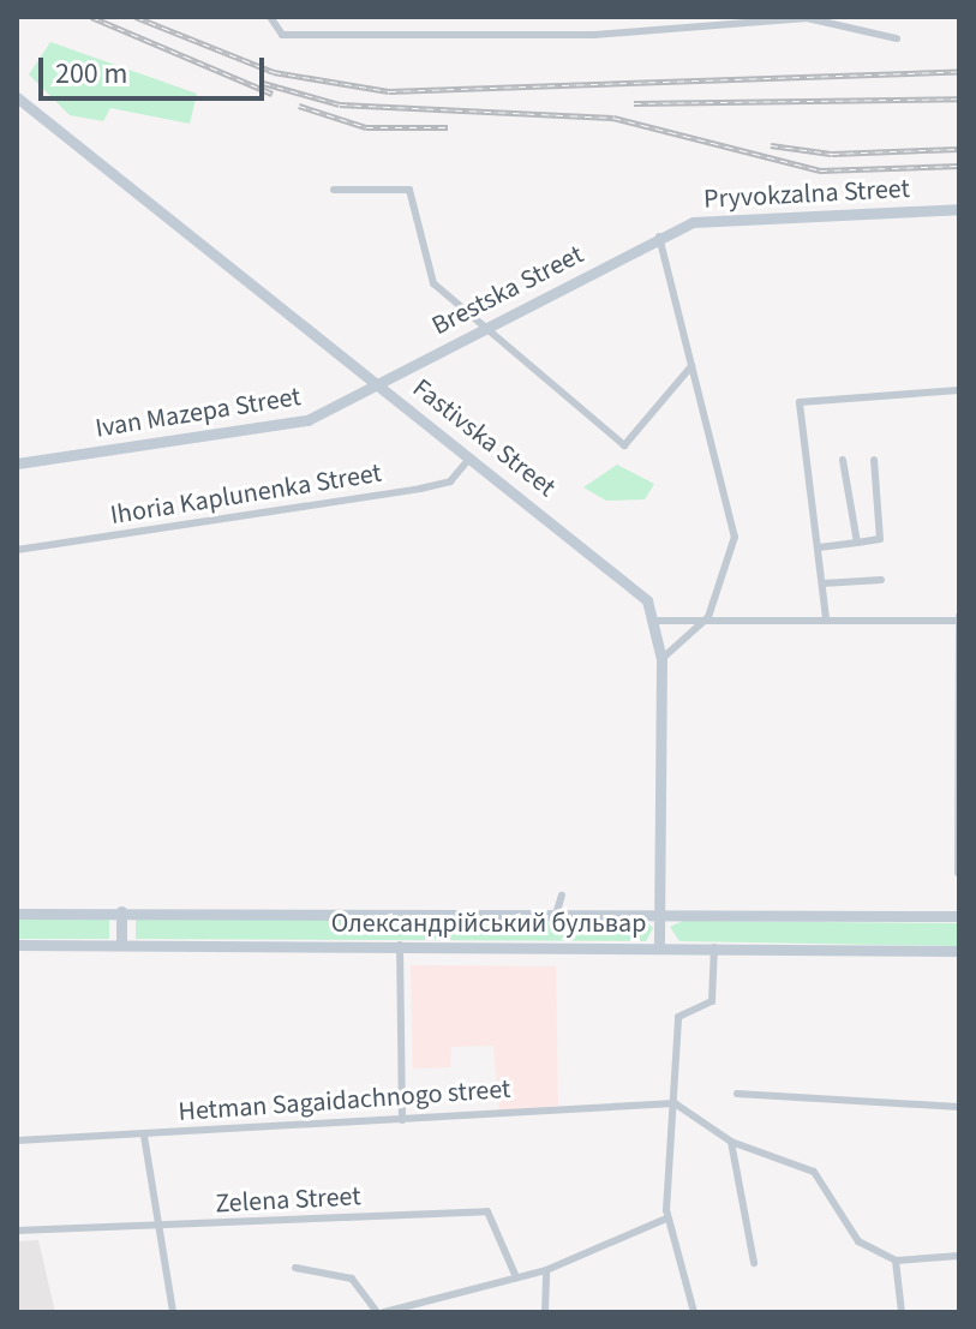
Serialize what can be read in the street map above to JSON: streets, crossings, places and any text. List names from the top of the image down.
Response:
{
  "streets": {
    "street": [
      "Pryvokzalna Street",
      "Brestska Street",
      "Ivan Mazepa Street",
      "Fastivska Street",
      "Ihoria Kaplunenka Street",
      "Олександрійський бульвар",
      "Hetman Sagaidachnogo street",
      "Zelena Street"
    ]
  },
  "crossings": [
    ["Pryvokzalna Street", "Brestska Street"],
    ["Brestska Street", "Ivan Mazepa Street"],
    ["Brestska Street", "Fastivska Street"],
    ["Ivan Mazepa Street", "Fastivska Street"],
    ["Fastivska Street", "Ihoria Kaplunenka Street"],
    ["Fastivska Street", "Олександрійський бульвар"]
  ],
  "scale_bar": "200 m"
}
